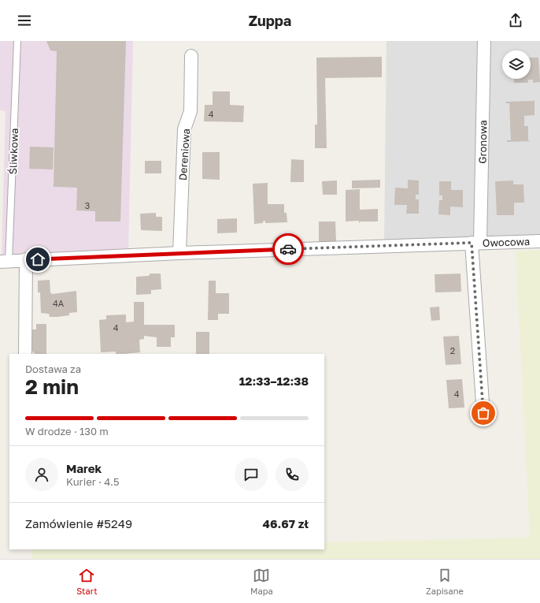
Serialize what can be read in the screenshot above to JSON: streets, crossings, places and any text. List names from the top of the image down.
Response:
{
  "streets": {
    "street": ["Gronowa", "Dereniowa", "Owocowa"],
    "lane": ["Śliwkowa"]
  },
  "crossings": [
    ["Gronowa", "Owocowa"],
    ["Śliwkowa", "Owocowa"],
    ["Dereniowa", "Owocowa"]
  ],
  "house_numbers": [
    "4",
    "3",
    "4A",
    "4",
    "2",
    "4"
  ],
  "page": {
    "header": "Zuppa",
    "heading": ["2 min", "Dostawa za", "12:33–12:38"],
    "panel": [
      "Marek",
      "Kurier · 4.5",
      "Zamówienie #5249",
      "46.67 zł"
    ],
    "bar": "W drodze · 130 m",
    "tabs": ["Start", "Mapa", "Zapisane"]
  }
}
